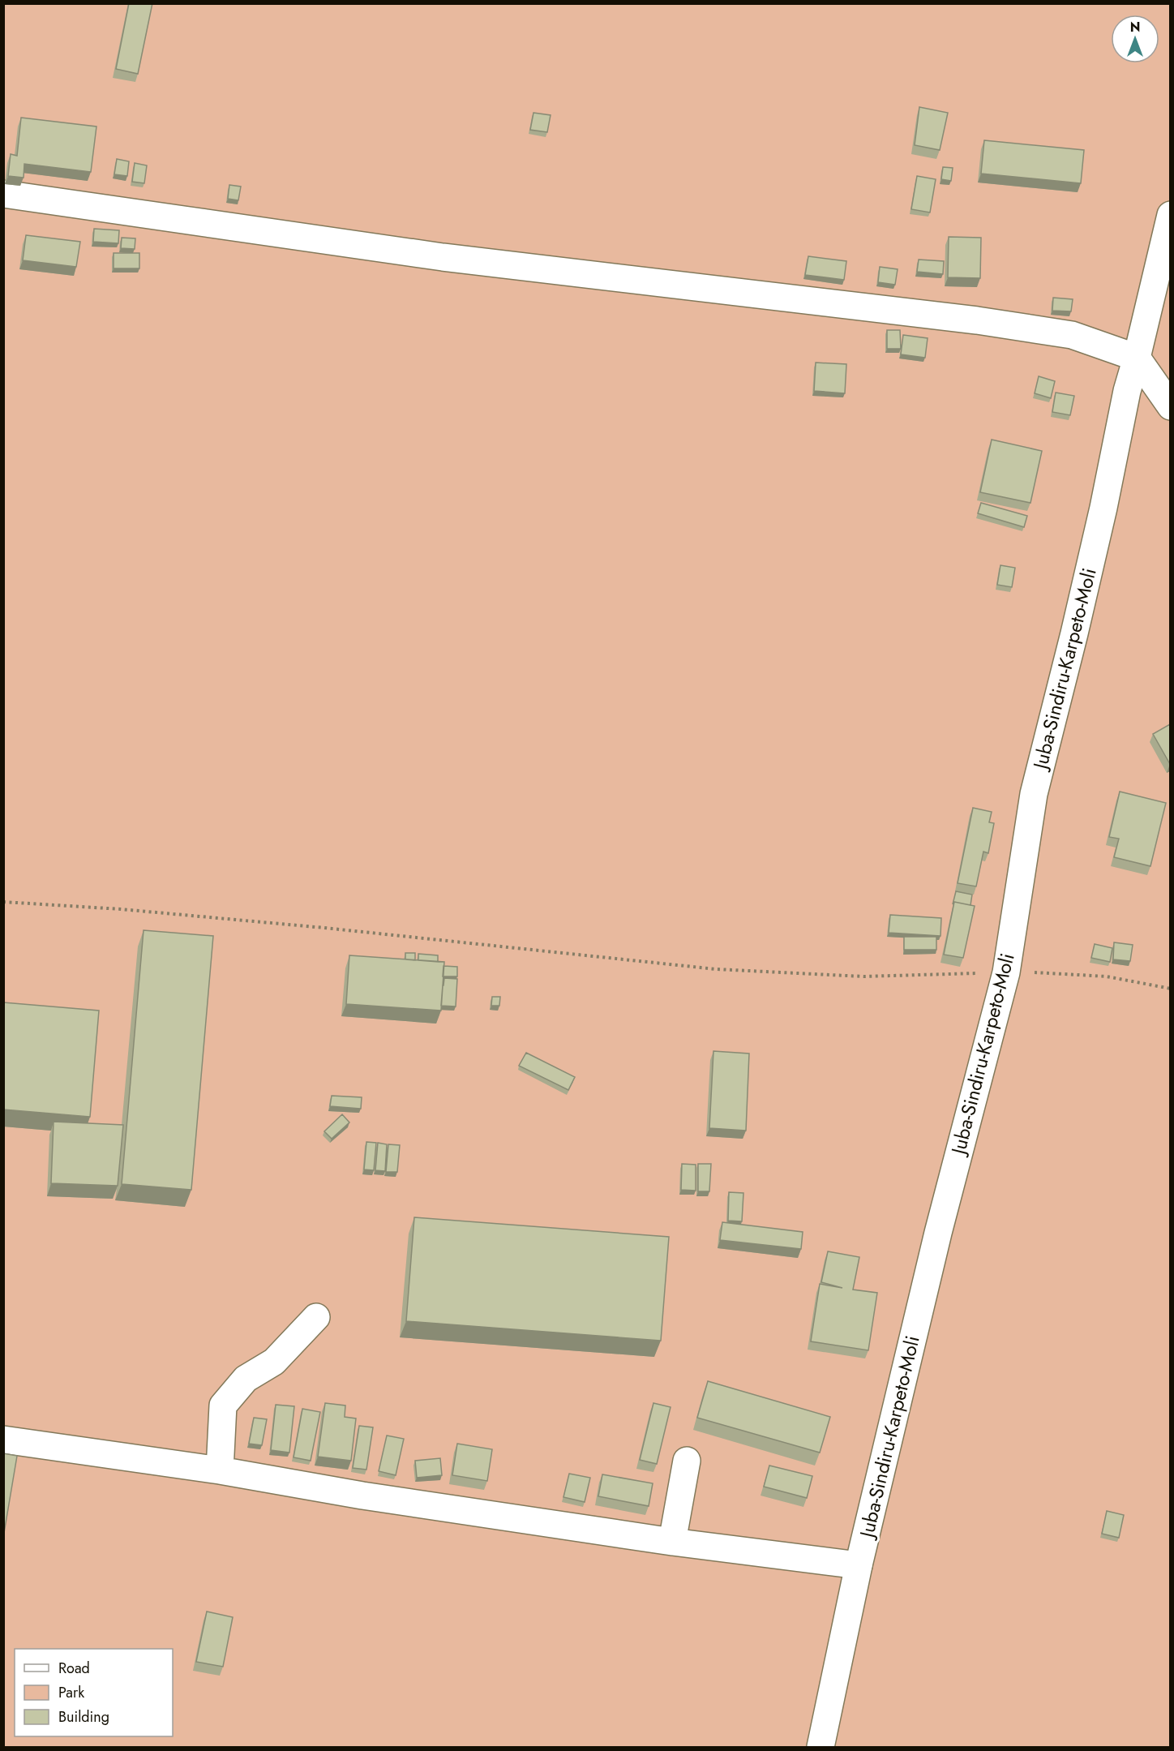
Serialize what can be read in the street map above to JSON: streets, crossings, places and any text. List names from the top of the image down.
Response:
{
  "streets": {
    "main road": ["Juba-Sindiru-Karpeto-Moli"]
  },
  "legend": ["Road", "Park", "Building"],
  "north": "top"
}
